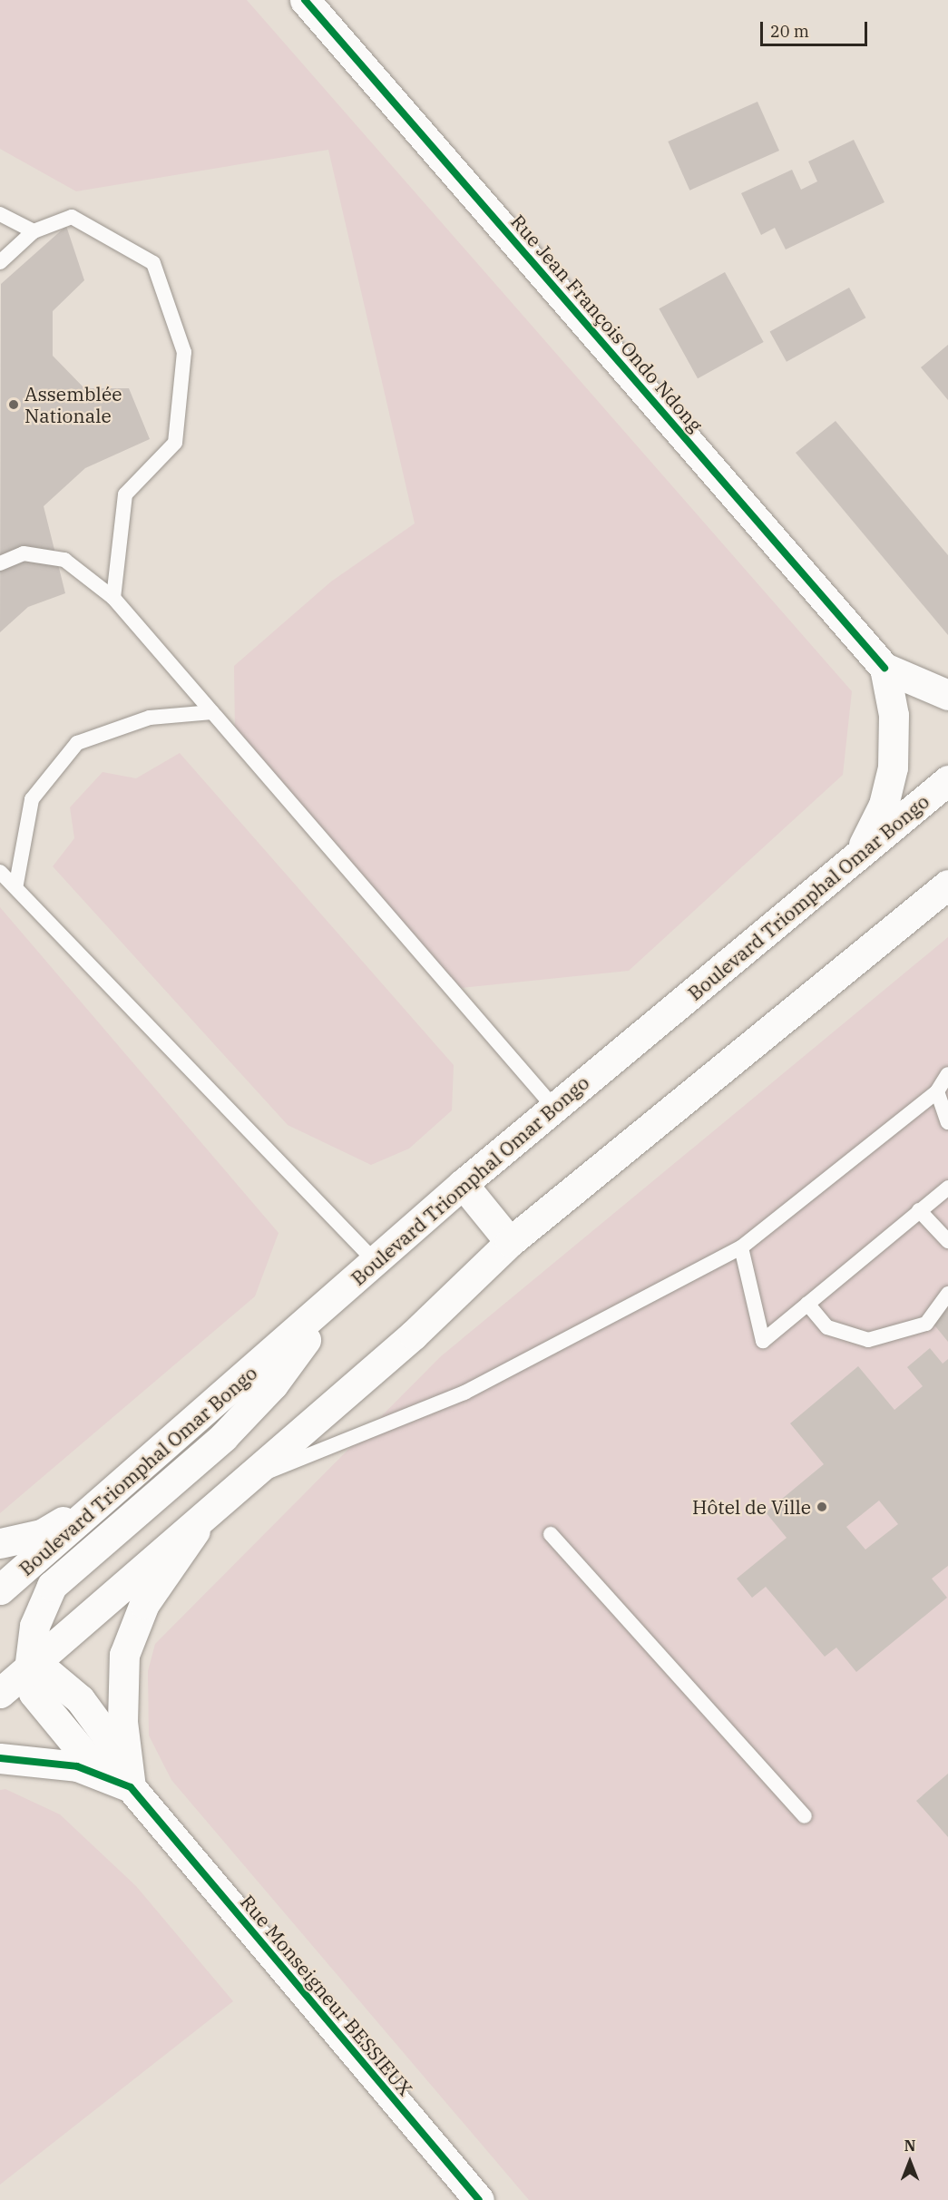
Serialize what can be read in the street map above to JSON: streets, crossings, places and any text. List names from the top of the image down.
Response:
{
  "streets": {
    "main road": ["Rue Jean François Ondo Ndong", "Boulevard Triomphal Omar Bongo", "Rue Monseigneur BESSIEUX"]
  },
  "places": ["Assemblée Nationale", "Hôtel de Ville"],
  "scale_bar": "20 m",
  "north": "top"
}
